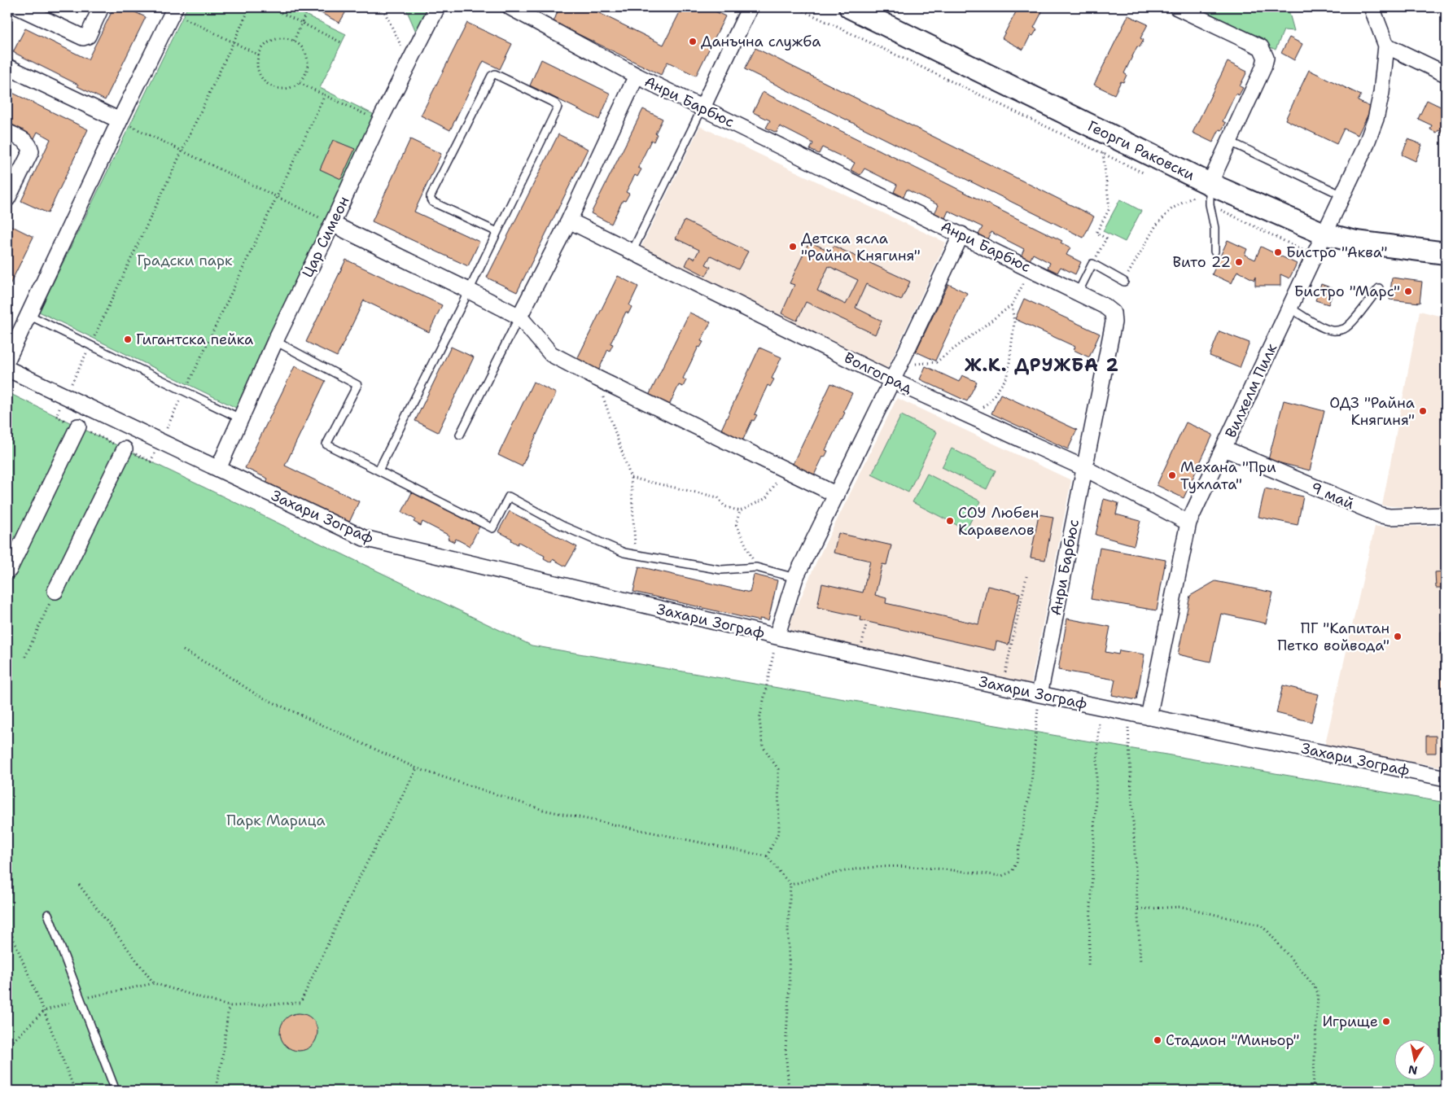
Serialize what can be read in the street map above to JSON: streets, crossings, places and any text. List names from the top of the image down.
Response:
{
  "streets": {
    "street": [
      "Анри Барбюс",
      "Георги Раковски",
      "Цар Симеон",
      "Волгоград",
      "Вилхелм Пилк",
      "9 май",
      "Захари Зограф"
    ]
  },
  "crossings": [
    ["Анри Барбюс", "Волгоград"],
    ["Анри Барбюс", "Захари Зограф"],
    ["Георги Раковски", "Вилхелм Пилк"],
    ["Цар Симеон", "Захари Зограф"],
    ["Волгоград", "Вилхелм Пилк"],
    ["Вилхелм Пилк", "9 май"],
    ["Вилхелм Пилк", "Захари Зограф"]
  ],
  "districts": ["Ж.К. ДРУЖБА 2"],
  "parks": ["Градски парк", "Парк Марица"],
  "places": [
    "Данъчна служба",
    "Детска ясла \"Райна Княгиня\"",
    "Бистро \"Аква\"",
    "Вито 22",
    "Бистро \"Марс\"",
    "Гигантска пейка",
    "ОДЗ \"Райна Княгиня\"",
    "Механа \"При Тухлата\"",
    "СОУ Любен Каравелов",
    "ПГ \"Капитан Петко войвода\"",
    "Игрище",
    "Стадион \"Миньор\""
  ],
  "north": "bottom"
}
